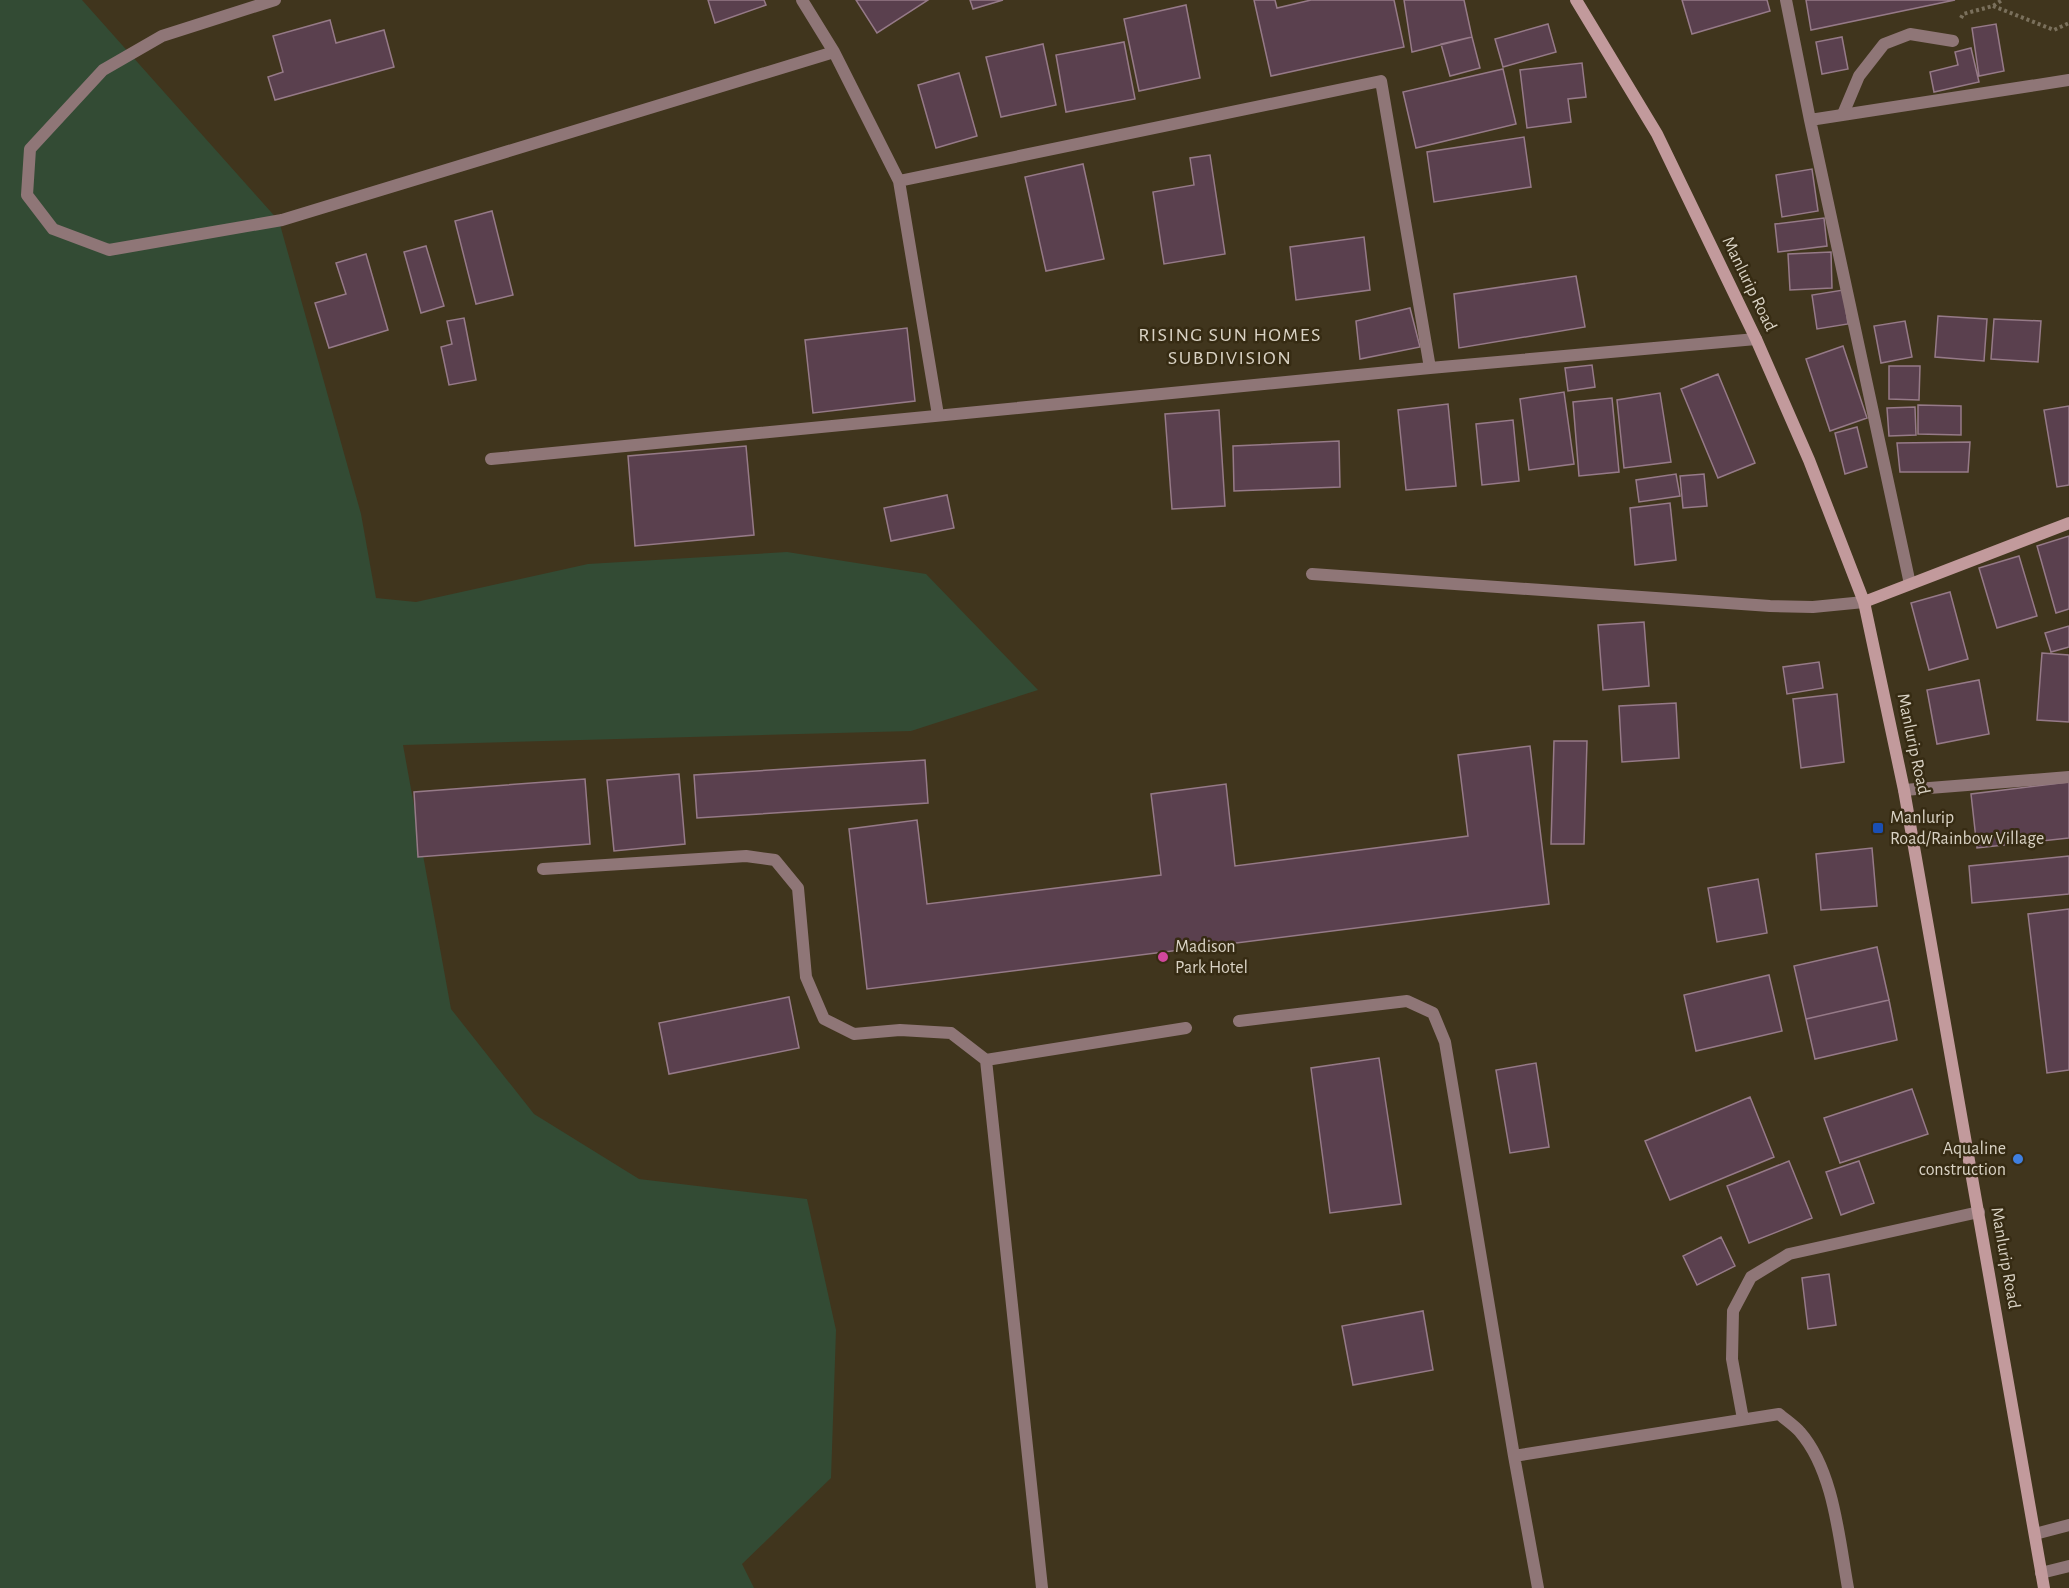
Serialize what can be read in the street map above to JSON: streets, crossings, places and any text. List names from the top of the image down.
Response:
{
  "streets": {
    "main road": ["Manlurip Road"]
  },
  "districts": ["RISING SUN HOMES SUBDIVISION"],
  "places": {
    "transit": ["Manlurip Road/Rainbow Village"],
    "other": ["Madison Park Hotel", "Aqualine construction"]
  }
}
